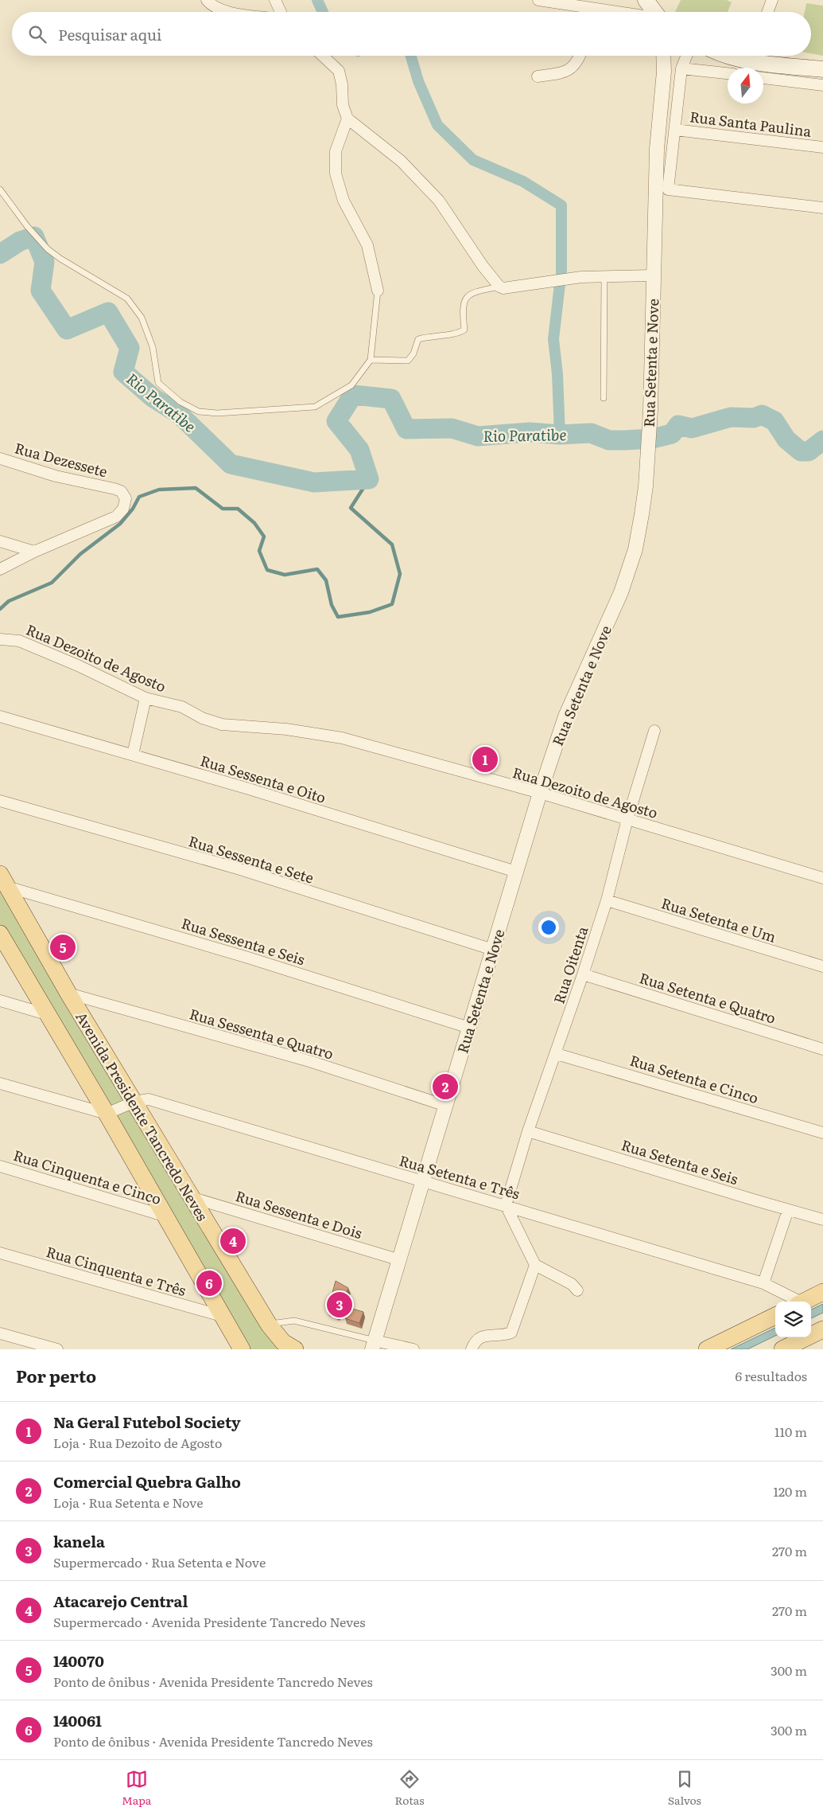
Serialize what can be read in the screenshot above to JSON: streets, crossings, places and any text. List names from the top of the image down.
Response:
{
  "streets": {
    "main road": ["Avenida Presidente Tancredo Neves"],
    "street": [
      "Rua Santa Paulina",
      "Rua Setenta e Nove",
      "Rua Dezessete",
      "Rua Dezoito de Agosto",
      "Rua Sessenta e Oito",
      "Rua Sessenta e Sete",
      "Rua Setenta e Um",
      "Rua Sessenta e Seis",
      "Rua Oitenta",
      "Rua Setenta e Quatro",
      "Rua Sessenta e Quatro",
      "Rua Setenta e Cinco",
      "Rua Setenta e Seis",
      "Rua Cinquenta e Cinco",
      "Rua Setenta e Três",
      "Rua Sessenta e Dois",
      "Rua Cinquenta e Três"
    ]
  },
  "crossings": [
    ["Rua Setenta e Nove", "Rua Dezoito de Agosto"],
    ["Rua Setenta e Nove", "Rua Sessenta e Oito"],
    ["Rua Setenta e Nove", "Rua Sessenta e Sete"],
    ["Rua Setenta e Nove", "Rua Sessenta e Seis"],
    ["Rua Setenta e Nove", "Rua Sessenta e Quatro"],
    ["Rua Setenta e Nove", "Rua Setenta e Três"],
    ["Rua Setenta e Nove", "Rua Sessenta e Dois"],
    ["Rua Dezoito de Agosto", "Rua Oitenta"],
    ["Rua Setenta e Um", "Rua Oitenta"],
    ["Rua Sessenta e Seis", "Avenida Presidente Tancredo Neves"],
    ["Rua Oitenta", "Rua Setenta e Quatro"],
    ["Rua Oitenta", "Rua Setenta e Cinco"],
    ["Rua Oitenta", "Rua Setenta e Seis"],
    ["Rua Oitenta", "Rua Setenta e Três"],
    ["Rua Sessenta e Quatro", "Avenida Presidente Tancredo Neves"],
    ["Avenida Presidente Tancredo Neves", "Rua Cinquenta e Cinco"],
    ["Avenida Presidente Tancredo Neves", "Rua Setenta e Três"],
    ["Avenida Presidente Tancredo Neves", "Rua Sessenta e Dois"],
    ["Avenida Presidente Tancredo Neves", "Rua Cinquenta e Três"]
  ],
  "water": ["Rio Paratibe"],
  "north": "top",
  "page": {
    "search": "Pesquisar aqui",
    "pins": [
      "1",
      "5",
      "2",
      "4",
      "6",
      "3"
    ],
    "heading": ["Por perto", "6 resultados"],
    "list": [
      {
        "mark": "1",
        "name": "Na Geral Futebol Society",
        "note": "Loja · Rua Dezoito de Agosto",
        "value": "110 m"
      },
      {
        "mark": "2",
        "name": "Comercial Quebra Galho",
        "note": "Loja · Rua Setenta e Nove",
        "value": "120 m"
      },
      {
        "mark": "3",
        "name": "kanela",
        "note": "Supermercado · Rua Setenta e Nove",
        "value": "270 m"
      },
      {
        "mark": "4",
        "name": "Atacarejo Central",
        "note": "Supermercado · Avenida Presidente Tancredo Neves",
        "value": "270 m"
      },
      {
        "mark": "5",
        "name": "140070",
        "note": "Ponto de ônibus · Avenida Presidente Tancredo Neves",
        "value": "300 m"
      },
      {
        "mark": "6",
        "name": "140061",
        "note": "Ponto de ônibus · Avenida Presidente Tancredo Neves",
        "value": "300 m"
      }
    ],
    "nav": ["Mapa", "Rotas", "Salvos"]
  }
}
